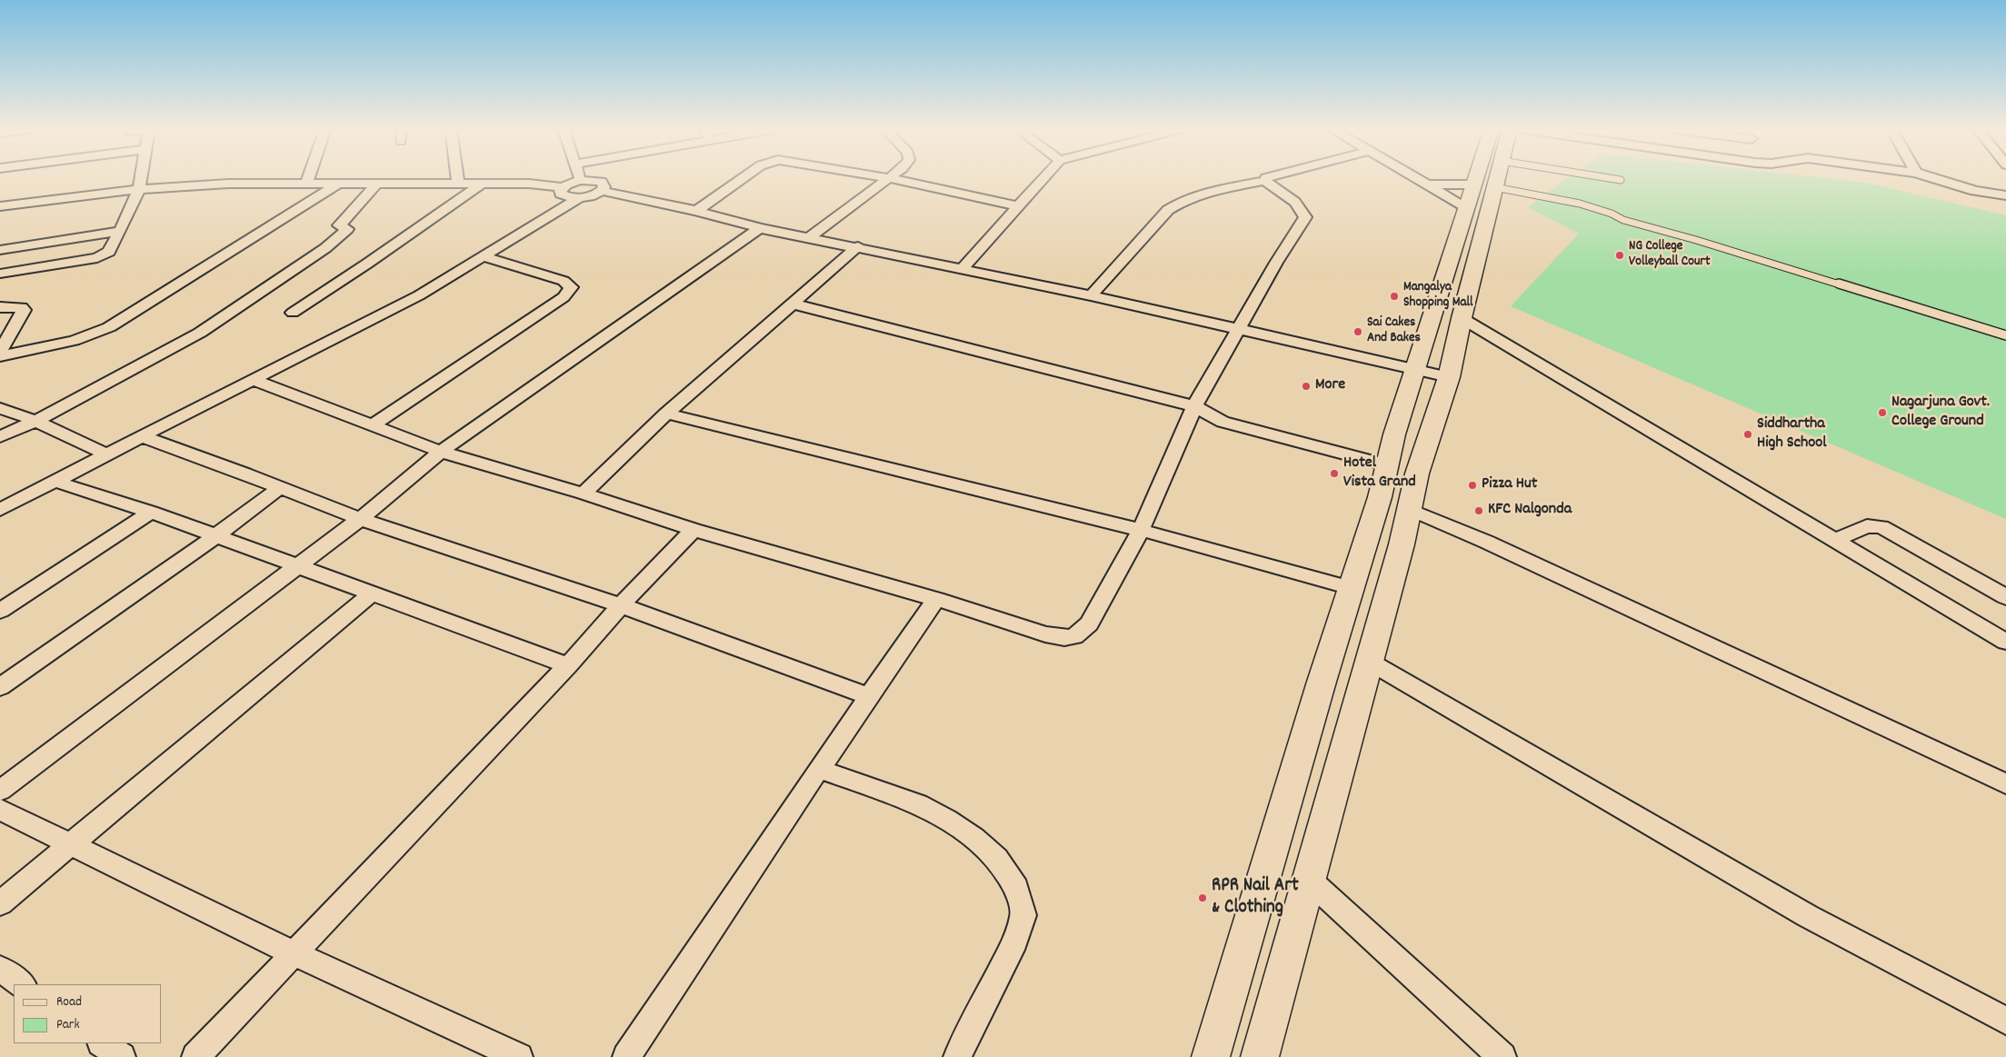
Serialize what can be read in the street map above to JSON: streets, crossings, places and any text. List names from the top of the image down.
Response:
{
  "places": [
    "NG College Volleyball Court",
    "Mangalya Shopping Mall",
    "Sai Cakes And Bakes",
    "More",
    "Nagarjuna Govt. College Ground",
    "Siddhartha High School",
    "Hotel Vista Grand",
    "Pizza Hut",
    "KFC Nalgonda",
    "RPR Nail Art & Clothing"
  ],
  "legend": ["Road", "Park"]
}
